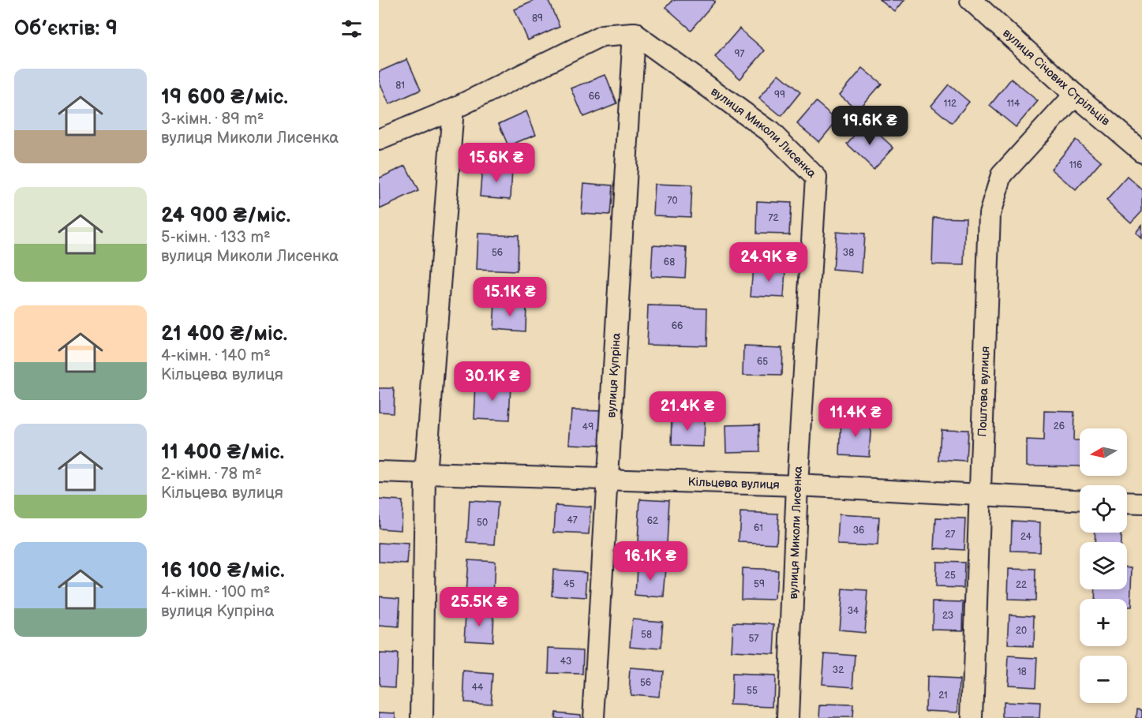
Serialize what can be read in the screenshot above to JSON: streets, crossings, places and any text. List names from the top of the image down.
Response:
{
  "streets": {
    "street": [
      "вулиця Січових Стрільців",
      "вулиця Миколи Лисенка",
      "вулиця Купріна",
      "Поштова вулиця",
      "Кільцева вулиця"
    ]
  },
  "crossings": [
    ["вулиця Січових Стрільців", "Поштова вулиця"],
    ["вулиця Миколи Лисенка", "вулиця Купріна"],
    ["вулиця Миколи Лисенка", "Кільцева вулиця"],
    ["вулиця Купріна", "Кільцева вулиця"],
    ["Поштова вулиця", "Кільцева вулиця"]
  ],
  "house_numbers": [
    "89",
    "97",
    "81",
    "99",
    "66",
    "112",
    "114",
    "116",
    "70",
    "72",
    "56",
    "38",
    "68",
    "66",
    "65",
    "26",
    "49",
    "47",
    "62",
    "50",
    "61",
    "36",
    "27",
    "24",
    "25",
    "45",
    "59",
    "22",
    "34",
    "23",
    "20",
    "58",
    "57",
    "43",
    "32",
    "18",
    "56",
    "44",
    "55",
    "21"
  ],
  "north": "left",
  "page": {
    "heading": "Об’єктів: 9",
    "list": [
      {
        "name": "19 600 ₴/міс.",
        "note": "3-кімн. · 89 m² · вулиця Миколи Лисенка"
      },
      {
        "name": "24 900 ₴/міс.",
        "note": "5-кімн. · 133 m² · вулиця Миколи Лисенка"
      },
      {
        "name": "21 400 ₴/міс.",
        "note": "4-кімн. · 140 m² · Кільцева вулиця"
      },
      {
        "name": "11 400 ₴/міс.",
        "note": "2-кімн. · 78 m² · Кільцева вулиця"
      },
      {
        "name": "16 100 ₴/міс.",
        "note": "4-кімн. · 100 m² · вулиця Купріна"
      }
    ],
    "price": [
      "19.6K ₴",
      "15.6K ₴",
      "24.9K ₴",
      "15.1K ₴",
      "30.1K ₴",
      "21.4K ₴",
      "11.4K ₴",
      "16.1K ₴",
      "25.5K ₴"
    ],
    "map_buttons": ["+", "−"]
  }
}
